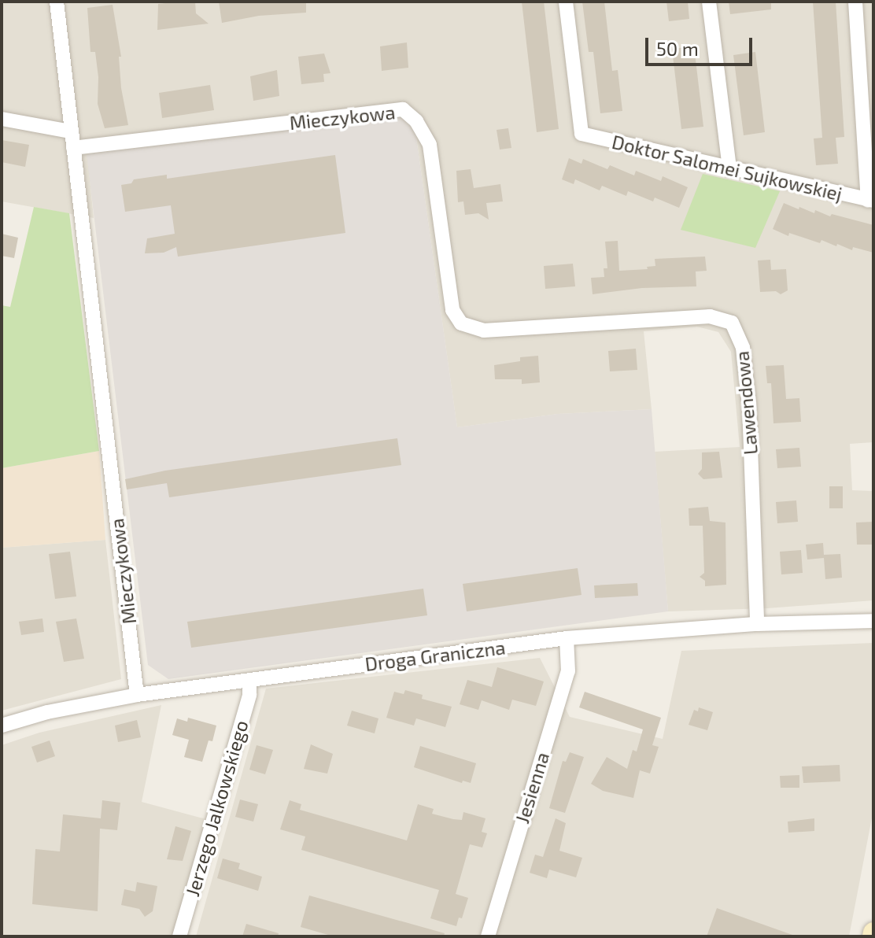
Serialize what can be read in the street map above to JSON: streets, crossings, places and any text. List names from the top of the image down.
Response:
{
  "streets": {
    "street": [
      "Mieczykowa",
      "Doktor Salomei Sujkowskiej",
      "Lawendowa",
      "Droga Graniczna",
      "Jesienna",
      "Jerzego Jalkowskiego"
    ]
  },
  "crossings": [
    ["Mieczykowa", "Lawendowa"],
    ["Mieczykowa", "Droga Graniczna"],
    ["Lawendowa", "Droga Graniczna"],
    ["Droga Graniczna", "Jesienna"],
    ["Droga Graniczna", "Jerzego Jalkowskiego"]
  ],
  "scale_bar": "50 m"
}
